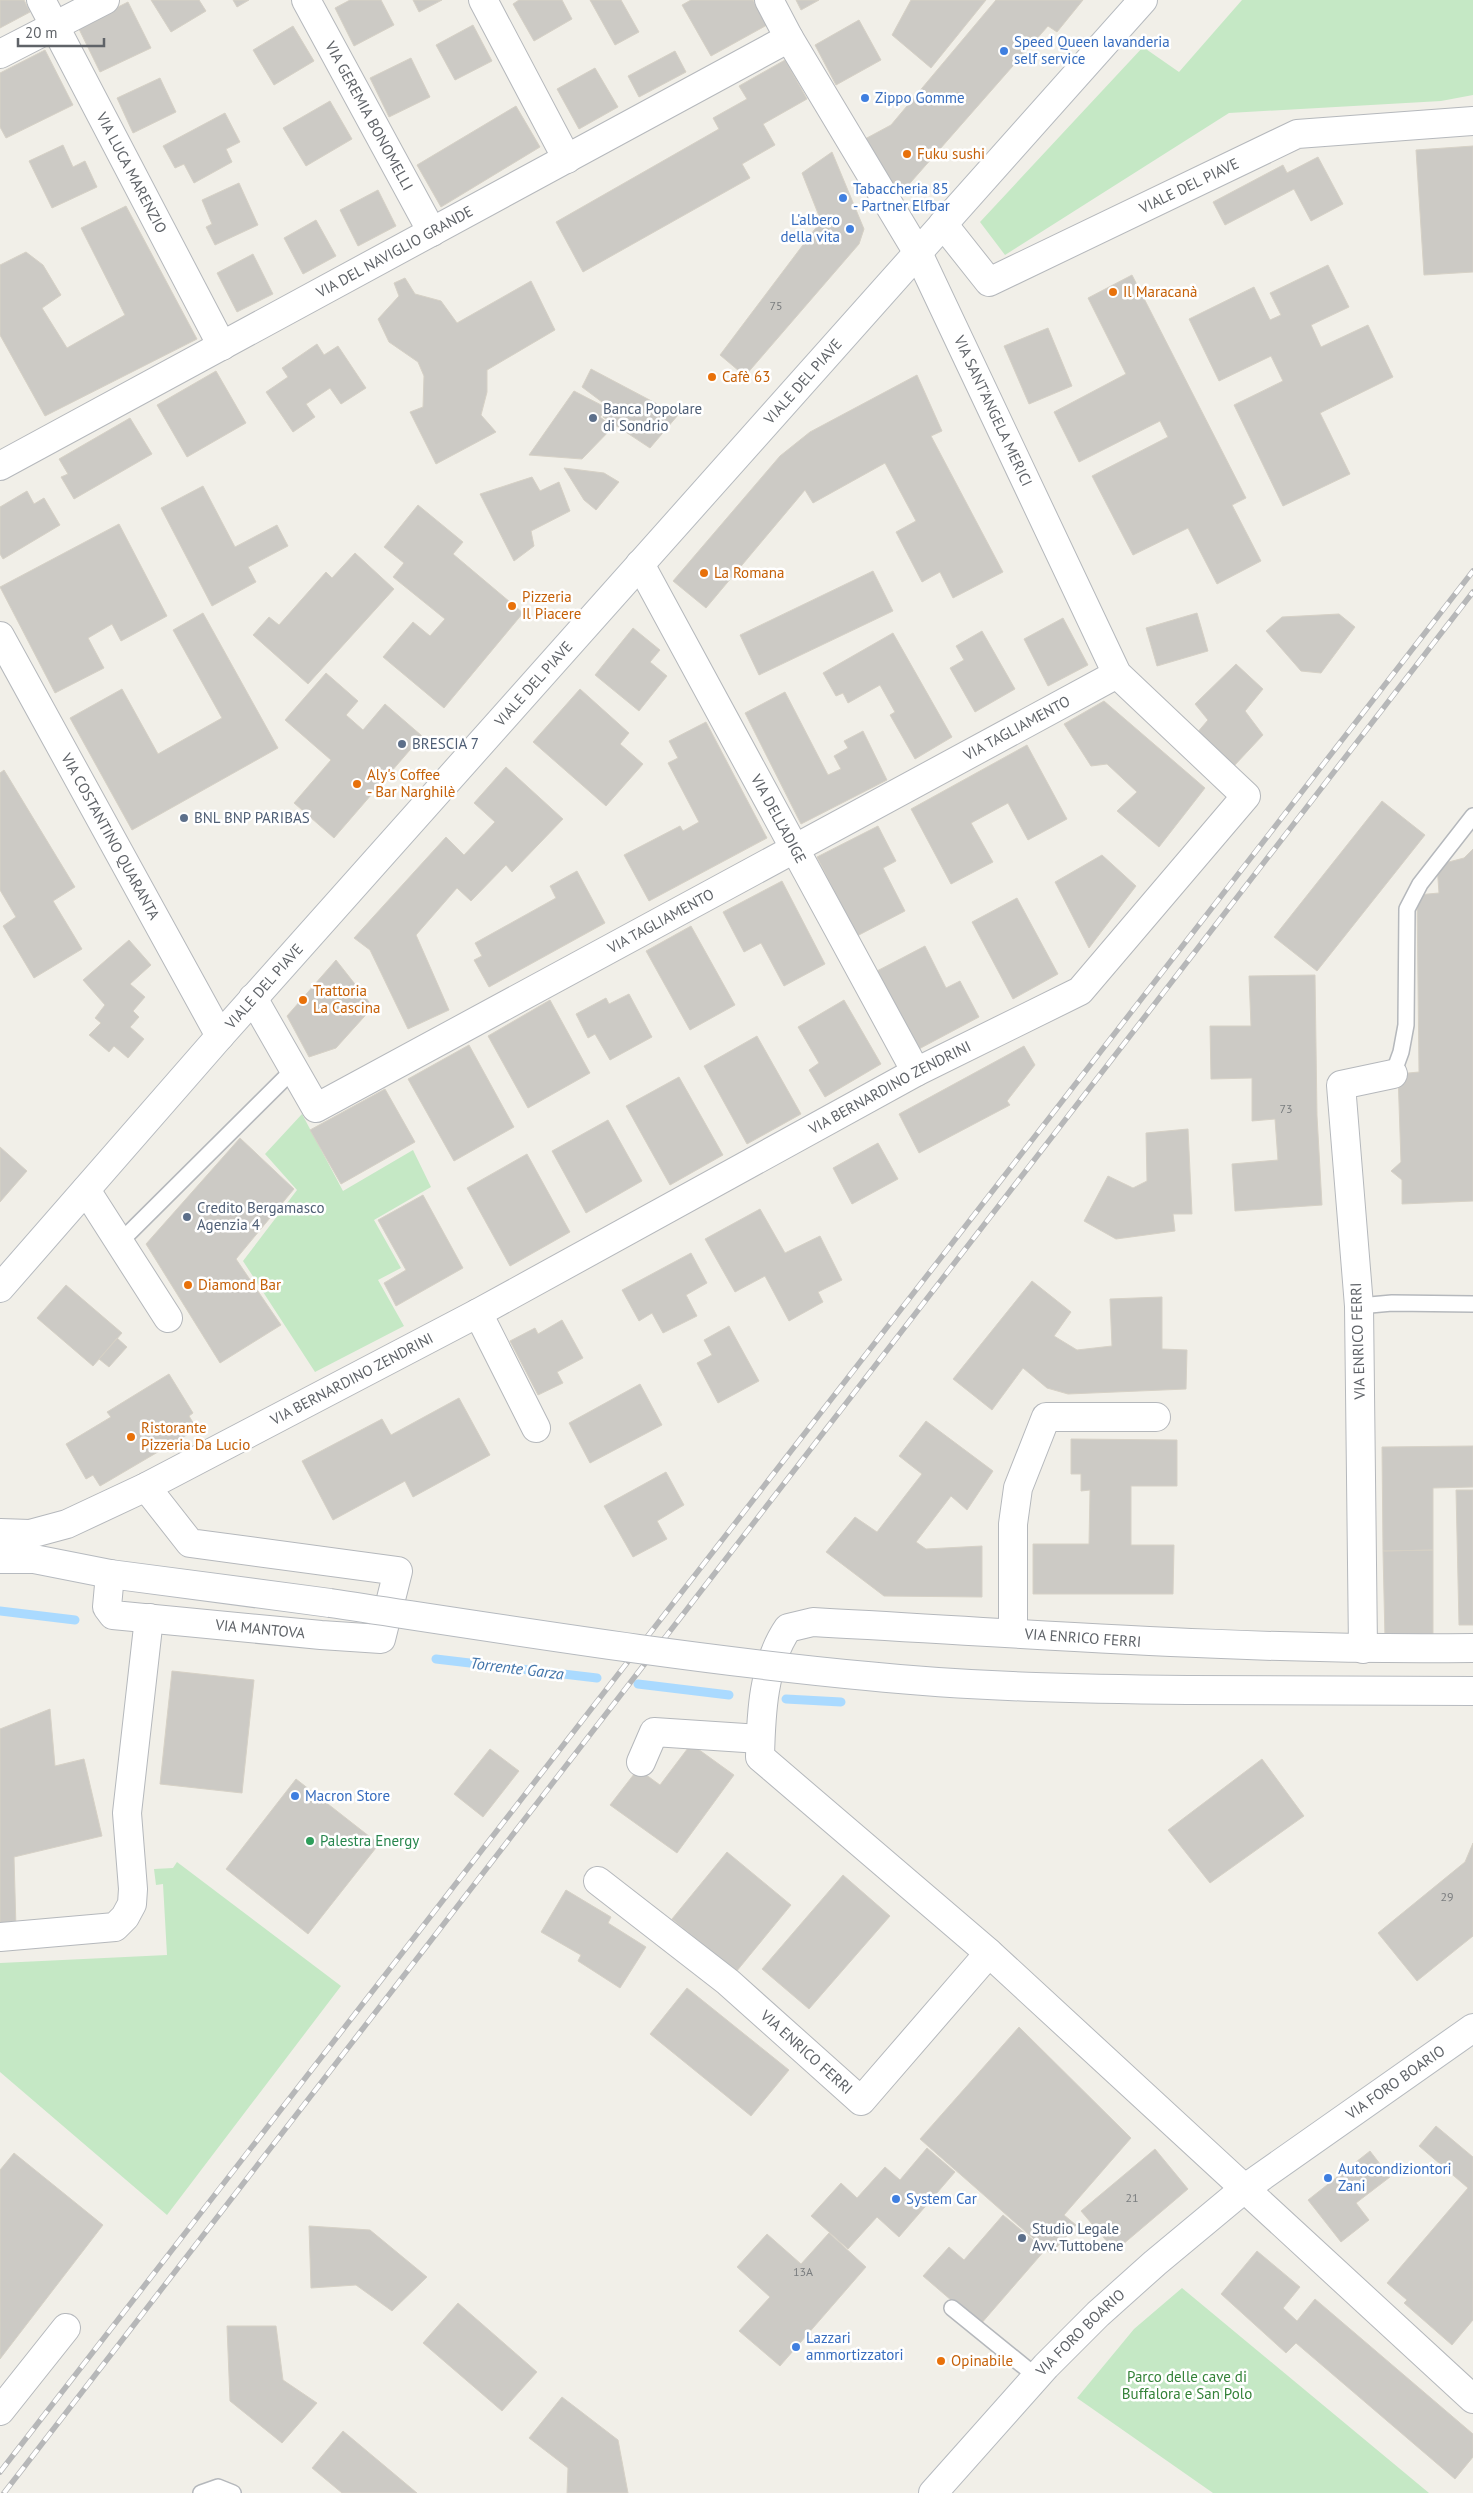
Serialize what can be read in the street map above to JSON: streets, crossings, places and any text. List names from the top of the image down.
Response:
{
  "streets": {
    "street": [
      "VIA GEREMIA BONOMELLI",
      "VIA LUCA MARENZIO",
      "VIALE DEL PIAVE",
      "VIA DEL NAVIGLIO GRANDE",
      "VIA SANT'ANGELA MERICI",
      "VIA TAGLIAMENTO",
      "VIA DELL'ADIGE",
      "VIA COSTANTINO QUARANTA",
      "VIA BERNARDINO ZENDRINI",
      "VIA ENRICO FERRI",
      "VIA MANTOVA",
      "VIA FORO BOARIO"
    ]
  },
  "crossings": [
    ["VIA GEREMIA BONOMELLI", "VIA DEL NAVIGLIO GRANDE"],
    ["VIA LUCA MARENZIO", "VIA DEL NAVIGLIO GRANDE"],
    ["VIALE DEL PIAVE", "VIA SANT'ANGELA MERICI"],
    ["VIALE DEL PIAVE", "VIA TAGLIAMENTO"],
    ["VIALE DEL PIAVE", "VIA DELL'ADIGE"],
    ["VIALE DEL PIAVE", "VIA COSTANTINO QUARANTA"],
    ["VIA DEL NAVIGLIO GRANDE", "VIA SANT'ANGELA MERICI"],
    ["VIA SANT'ANGELA MERICI", "VIA TAGLIAMENTO"],
    ["VIA SANT'ANGELA MERICI", "VIA BERNARDINO ZENDRINI"],
    ["VIA TAGLIAMENTO", "VIA DELL'ADIGE"],
    ["VIA DELL'ADIGE", "VIA BERNARDINO ZENDRINI"],
    ["VIA BERNARDINO ZENDRINI", "VIA MANTOVA"],
    ["VIA ENRICO FERRI", "VIA FORO BOARIO"]
  ],
  "water": ["Torrente Garza"],
  "parks": ["Parco delle cave di Buffalora e San Polo"],
  "places": [
    "Speed Queen lavanderia self service",
    "Zippo Gomme",
    "Fuku sushi",
    "Tabaccheria 85 - Partner Elfbar",
    "L'albero della vita",
    "Il Maracanà",
    "Cafè 63",
    "Banca Popolare di Sondrio",
    "La Romana",
    "Pizzeria Il Piacere",
    "BRESCIA 7",
    "Aly's Coffee - Bar Narghilè",
    "BNL BNP PARIBAS",
    "Trattoria La Cascina",
    "Credito Bergamasco Agenzia 4",
    "Diamond Bar",
    "Ristorante Pizzeria Da Lucio",
    "Macron Store",
    "Palestra Energy",
    "Autocondiziontori Zani",
    "System Car",
    "Studio Legale Avv. Tuttobene",
    "Lazzari ammortizzatori",
    "Opinabile"
  ],
  "house_numbers": [
    "75",
    "73",
    "29",
    "21",
    "13A"
  ],
  "scale_bar": "20 m"
}
